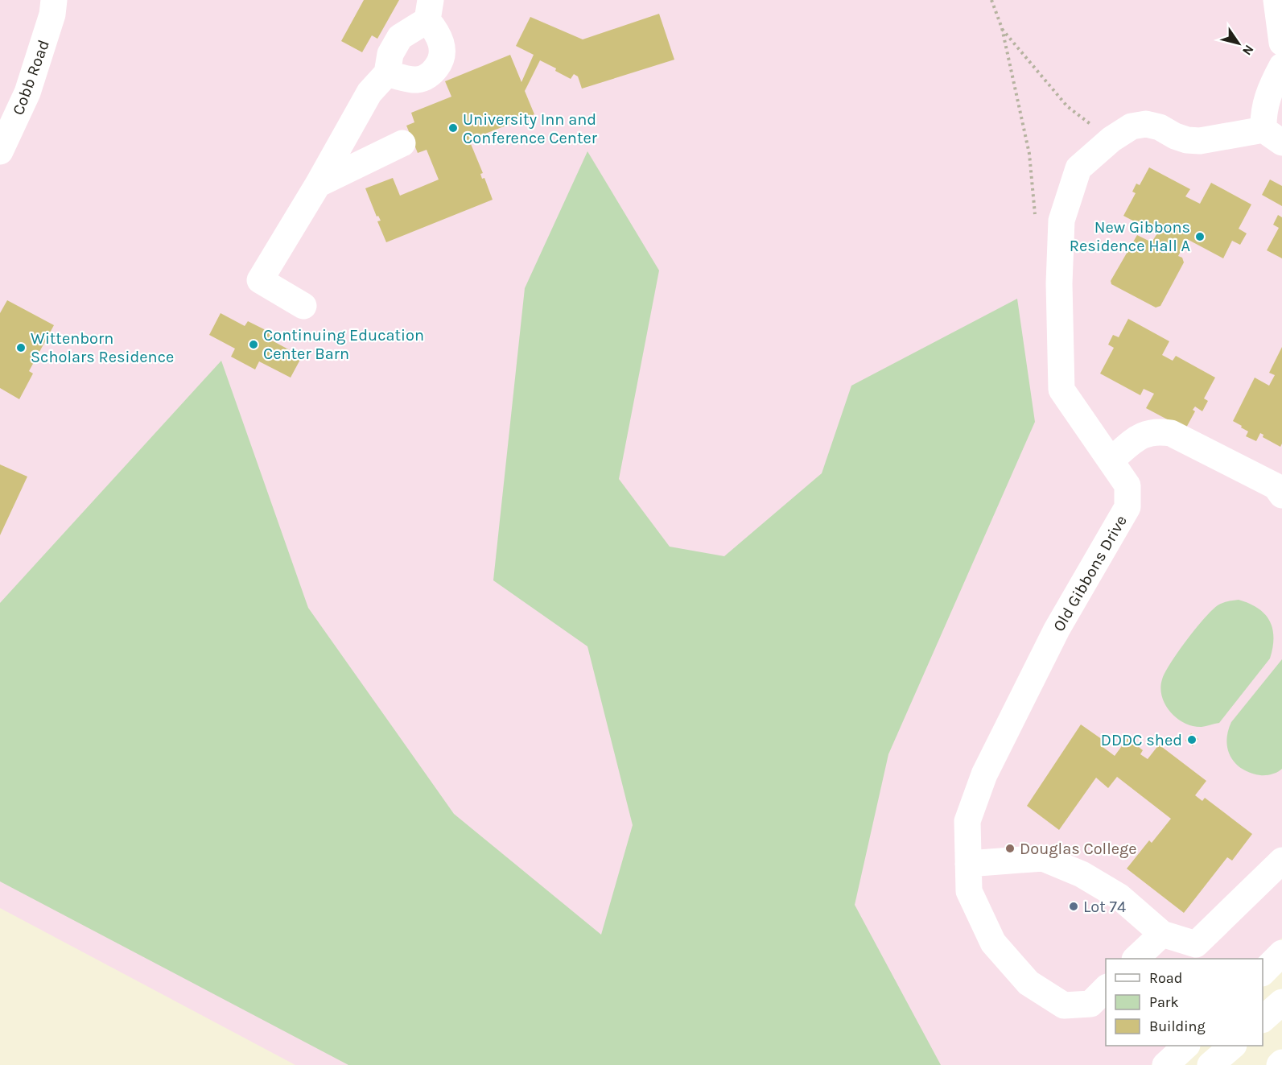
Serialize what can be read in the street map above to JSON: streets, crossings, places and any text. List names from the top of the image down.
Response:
{
  "streets": {
    "main road": ["Cobb Road", "Old Gibbons Drive"]
  },
  "places": [
    "University Inn and Conference Center",
    "New Gibbons Residence Hall A",
    "Continuing Education Center Barn",
    "Wittenborn Scholars Residence",
    "DDDC shed",
    "Douglas College",
    "Lot 74"
  ],
  "legend": ["Road", "Park", "Building"],
  "north": "bottom right"
}
